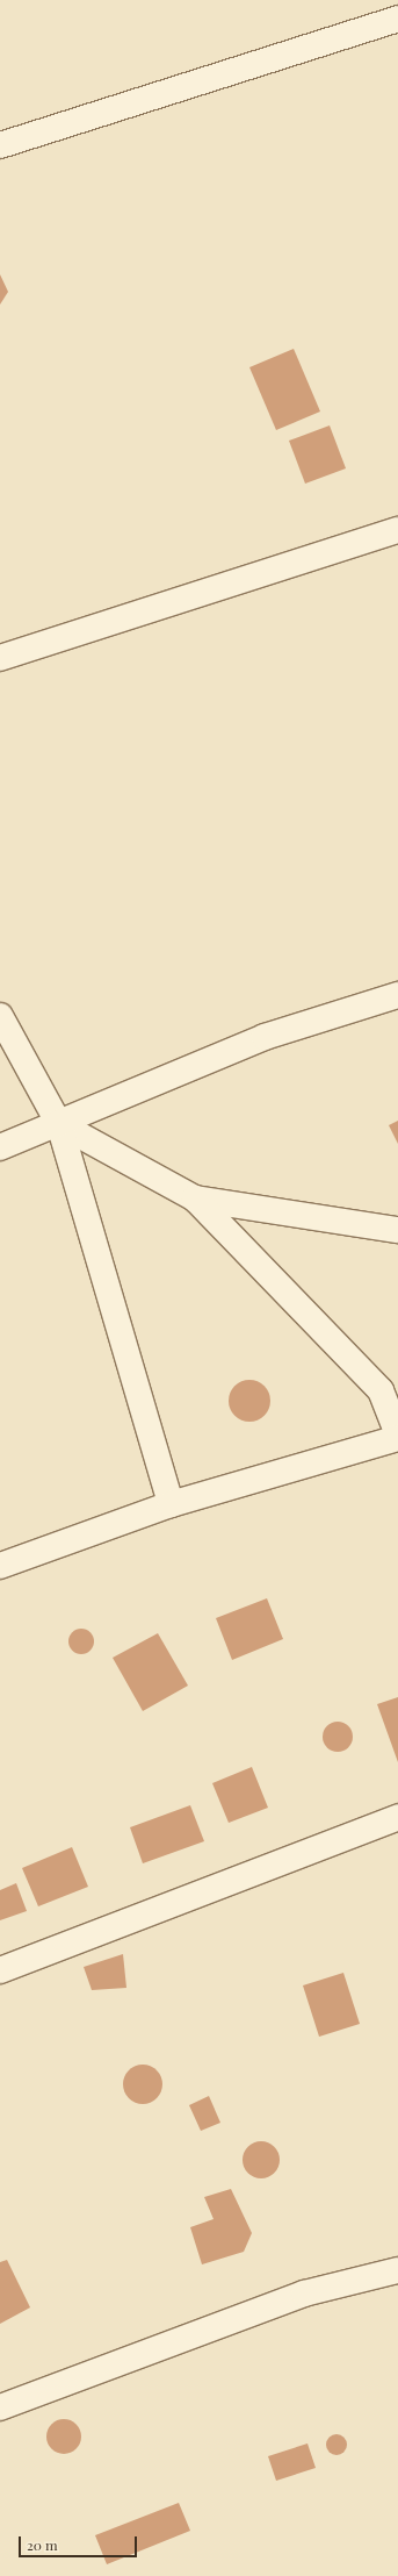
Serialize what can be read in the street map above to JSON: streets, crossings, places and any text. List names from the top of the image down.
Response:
{
  "scale_bar": "20 m"
}
